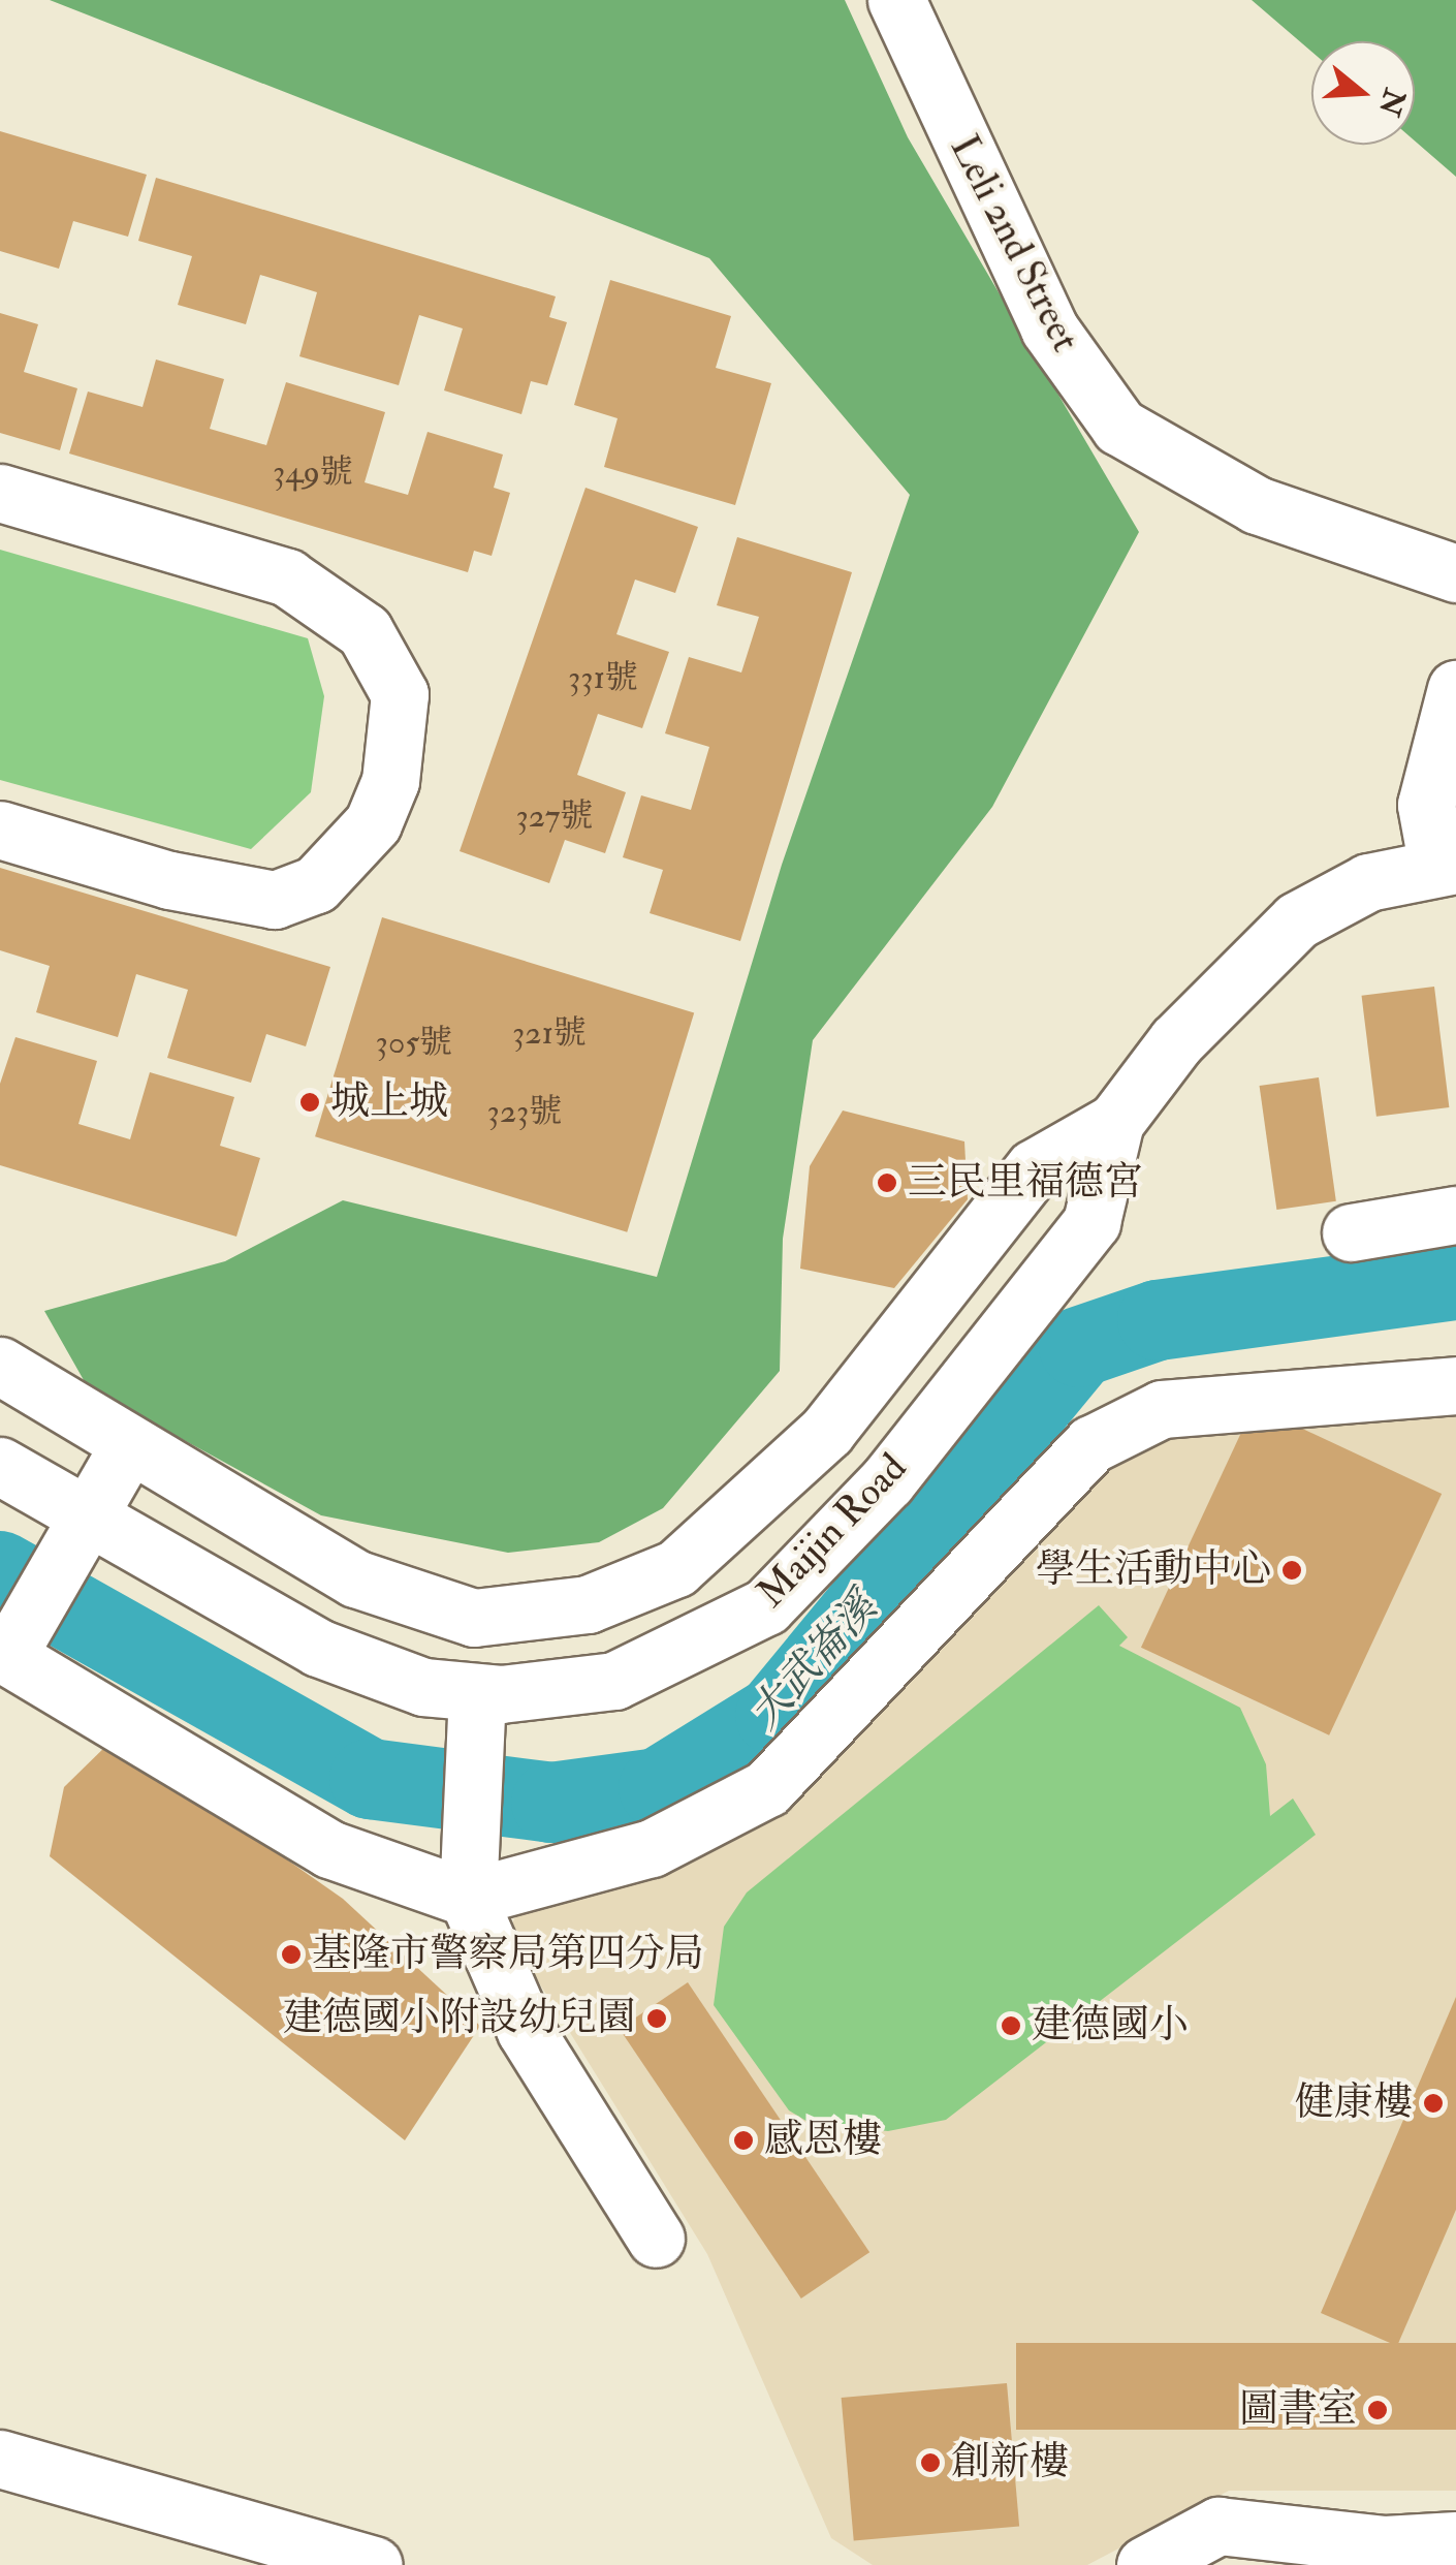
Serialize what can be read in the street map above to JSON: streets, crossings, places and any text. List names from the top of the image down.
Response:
{
  "streets": {
    "street": ["Leli 2nd Street", "Maijin Road"]
  },
  "water": ["大武崙溪"],
  "places": [
    "城上城",
    "三民里福德宮",
    "學生活動中心",
    "基隆市警察局第四分局",
    "建德國小附設幼兒園",
    "建德國小",
    "健康樓",
    "感恩樓",
    "圖書室",
    "創新樓"
  ],
  "house_numbers": [
    "349號",
    "331號",
    "327號",
    "321號",
    "305號",
    "323號"
  ],
  "north": "right"
}
